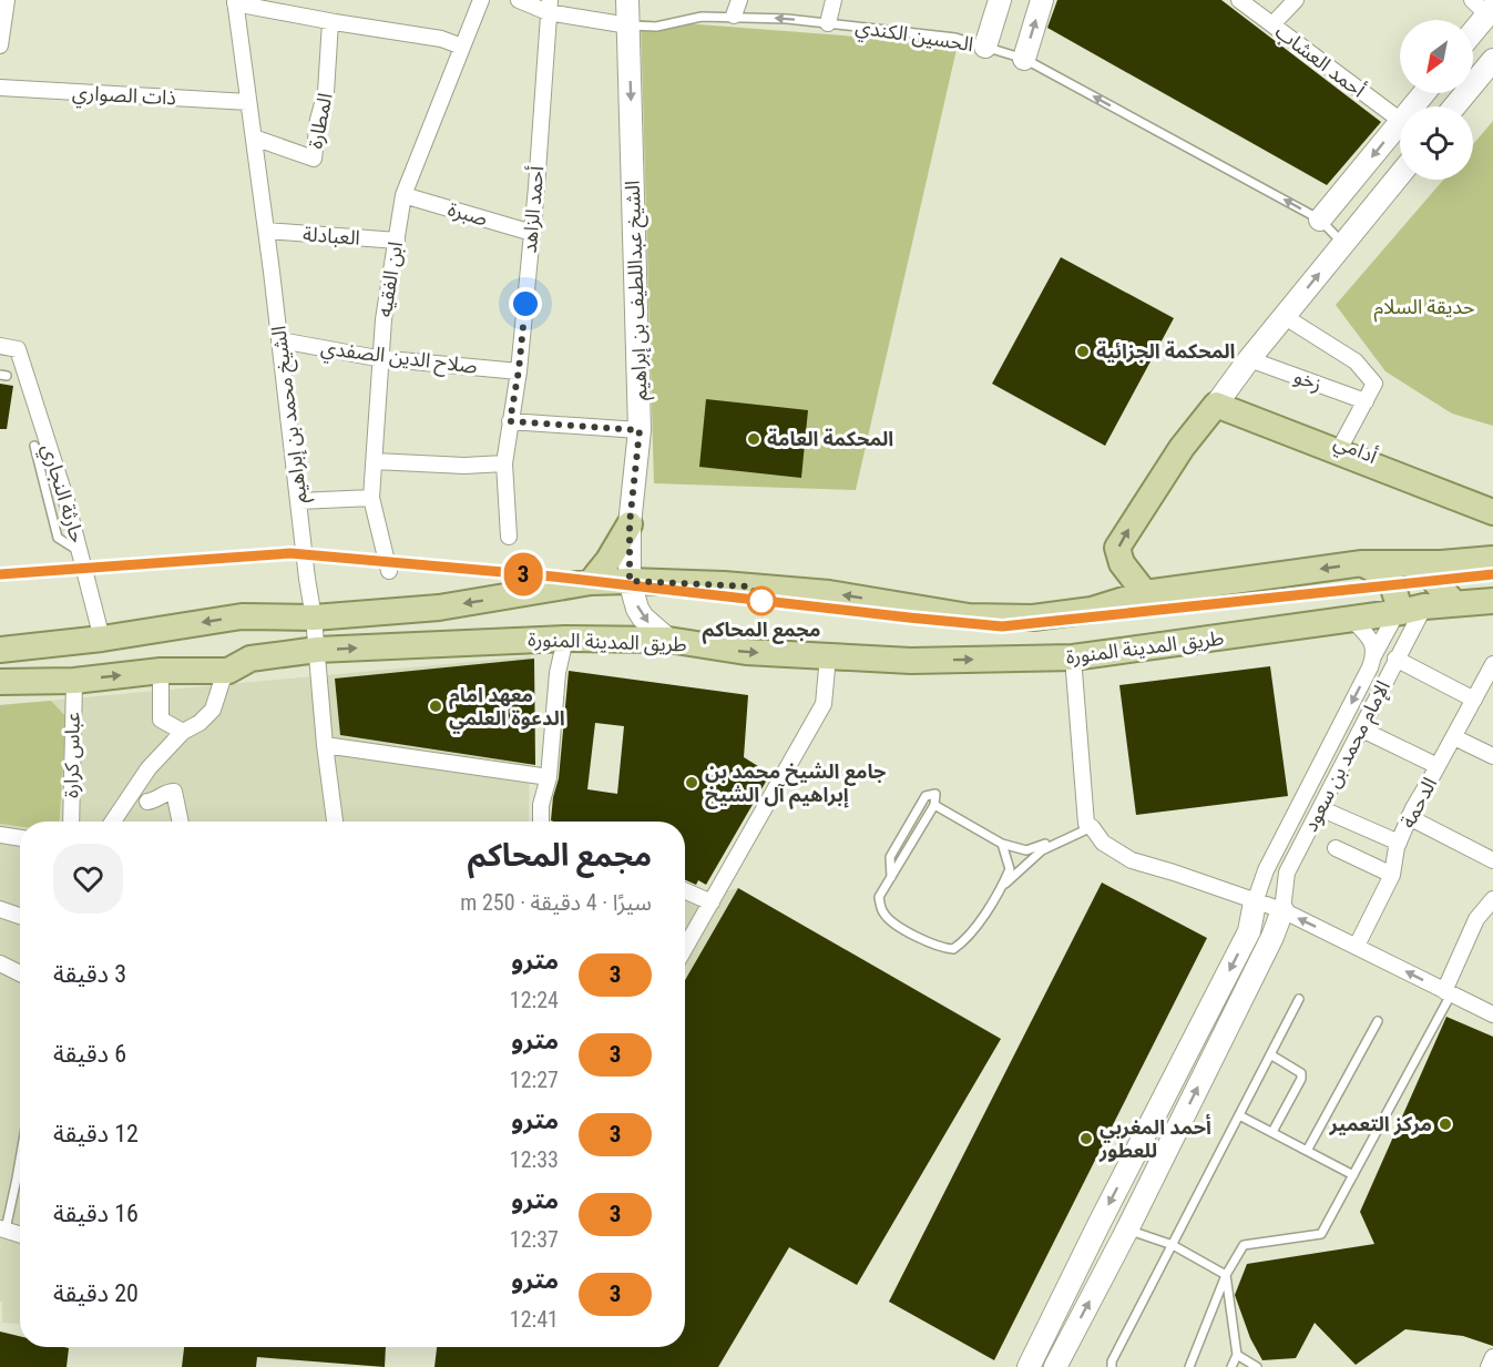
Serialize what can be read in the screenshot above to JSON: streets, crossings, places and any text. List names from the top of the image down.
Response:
{
  "streets": {
    "main road": ["طريق المدينة المنورة"],
    "street": [
      "الحسين الكندي",
      "أحمد العشاب",
      "ذات الصواري",
      "المطارة",
      "أحمد الزاهد",
      "صبرة",
      "العبادلة",
      "ابن الفقيه",
      "الشيخ عبداللطيف بن إبراهيم",
      "صلاح الدين الصفدي",
      "زخو",
      "الشيخ محمد بن إبراهيم",
      "حارثة النجاري",
      "عباس كرارة",
      "الإمام محمد بن سعود",
      "الدحمة"
    ],
    "lane": ["أدامي"]
  },
  "crossings": [
    ["الحسين الكندي", "أحمد الزاهد"],
    ["الحسين الكندي", "الشيخ عبداللطيف بن إبراهيم"],
    ["ذات الصواري", "الشيخ محمد بن إبراهيم"],
    ["المطارة", "الشيخ محمد بن إبراهيم"],
    ["أحمد الزاهد", "صبرة"],
    ["أحمد الزاهد", "صلاح الدين الصفدي"],
    ["صبرة", "ابن الفقيه"],
    ["العبادلة", "ابن الفقيه"],
    ["العبادلة", "الشيخ محمد بن إبراهيم"],
    ["ابن الفقيه", "صلاح الدين الصفدي"],
    ["الشيخ عبداللطيف بن إبراهيم", "طريق المدينة المنورة"],
    ["صلاح الدين الصفدي", "الشيخ محمد بن إبراهيم"],
    ["الشيخ محمد بن إبراهيم", "طريق المدينة المنورة"],
    ["طريق المدينة المنورة", "عباس كرارة"],
    ["طريق المدينة المنورة", "الإمام محمد بن سعود"]
  ],
  "one_way": ["الحسين الكندي", "الشيخ عبداللطيف بن إبراهيم"],
  "parks": ["حديقة السلام"],
  "places": [
    "المحكمة الجزائية",
    "المحكمة العامة",
    "مجمع المحاكم",
    "معهد امام الدعوة العلمي",
    "جامع الشيخ محمد بن إبراهيم آل الشيخ",
    "مركز التعمير",
    "أحمد المغربي للعطور"
  ],
  "lines": ["metro line 3"],
  "north": "bottom left",
  "page": {
    "on_map": "3",
    "heading": ["مجمع المحاكم", "سيرًا · 4 دقيقة · 250 m"],
    "list": [
      {
        "mark": "3",
        "name": "مترو",
        "note": "12:24",
        "value": "3 دقيقة"
      },
      {
        "mark": "3",
        "name": "مترو",
        "note": "12:27",
        "value": "6 دقيقة"
      },
      {
        "mark": "3",
        "name": "مترو",
        "note": "12:33",
        "value": "12 دقيقة"
      },
      {
        "mark": "3",
        "name": "مترو",
        "note": "12:37",
        "value": "16 دقيقة"
      },
      {
        "mark": "3",
        "name": "مترو",
        "note": "12:41",
        "value": "20 دقيقة"
      }
    ]
  }
}
